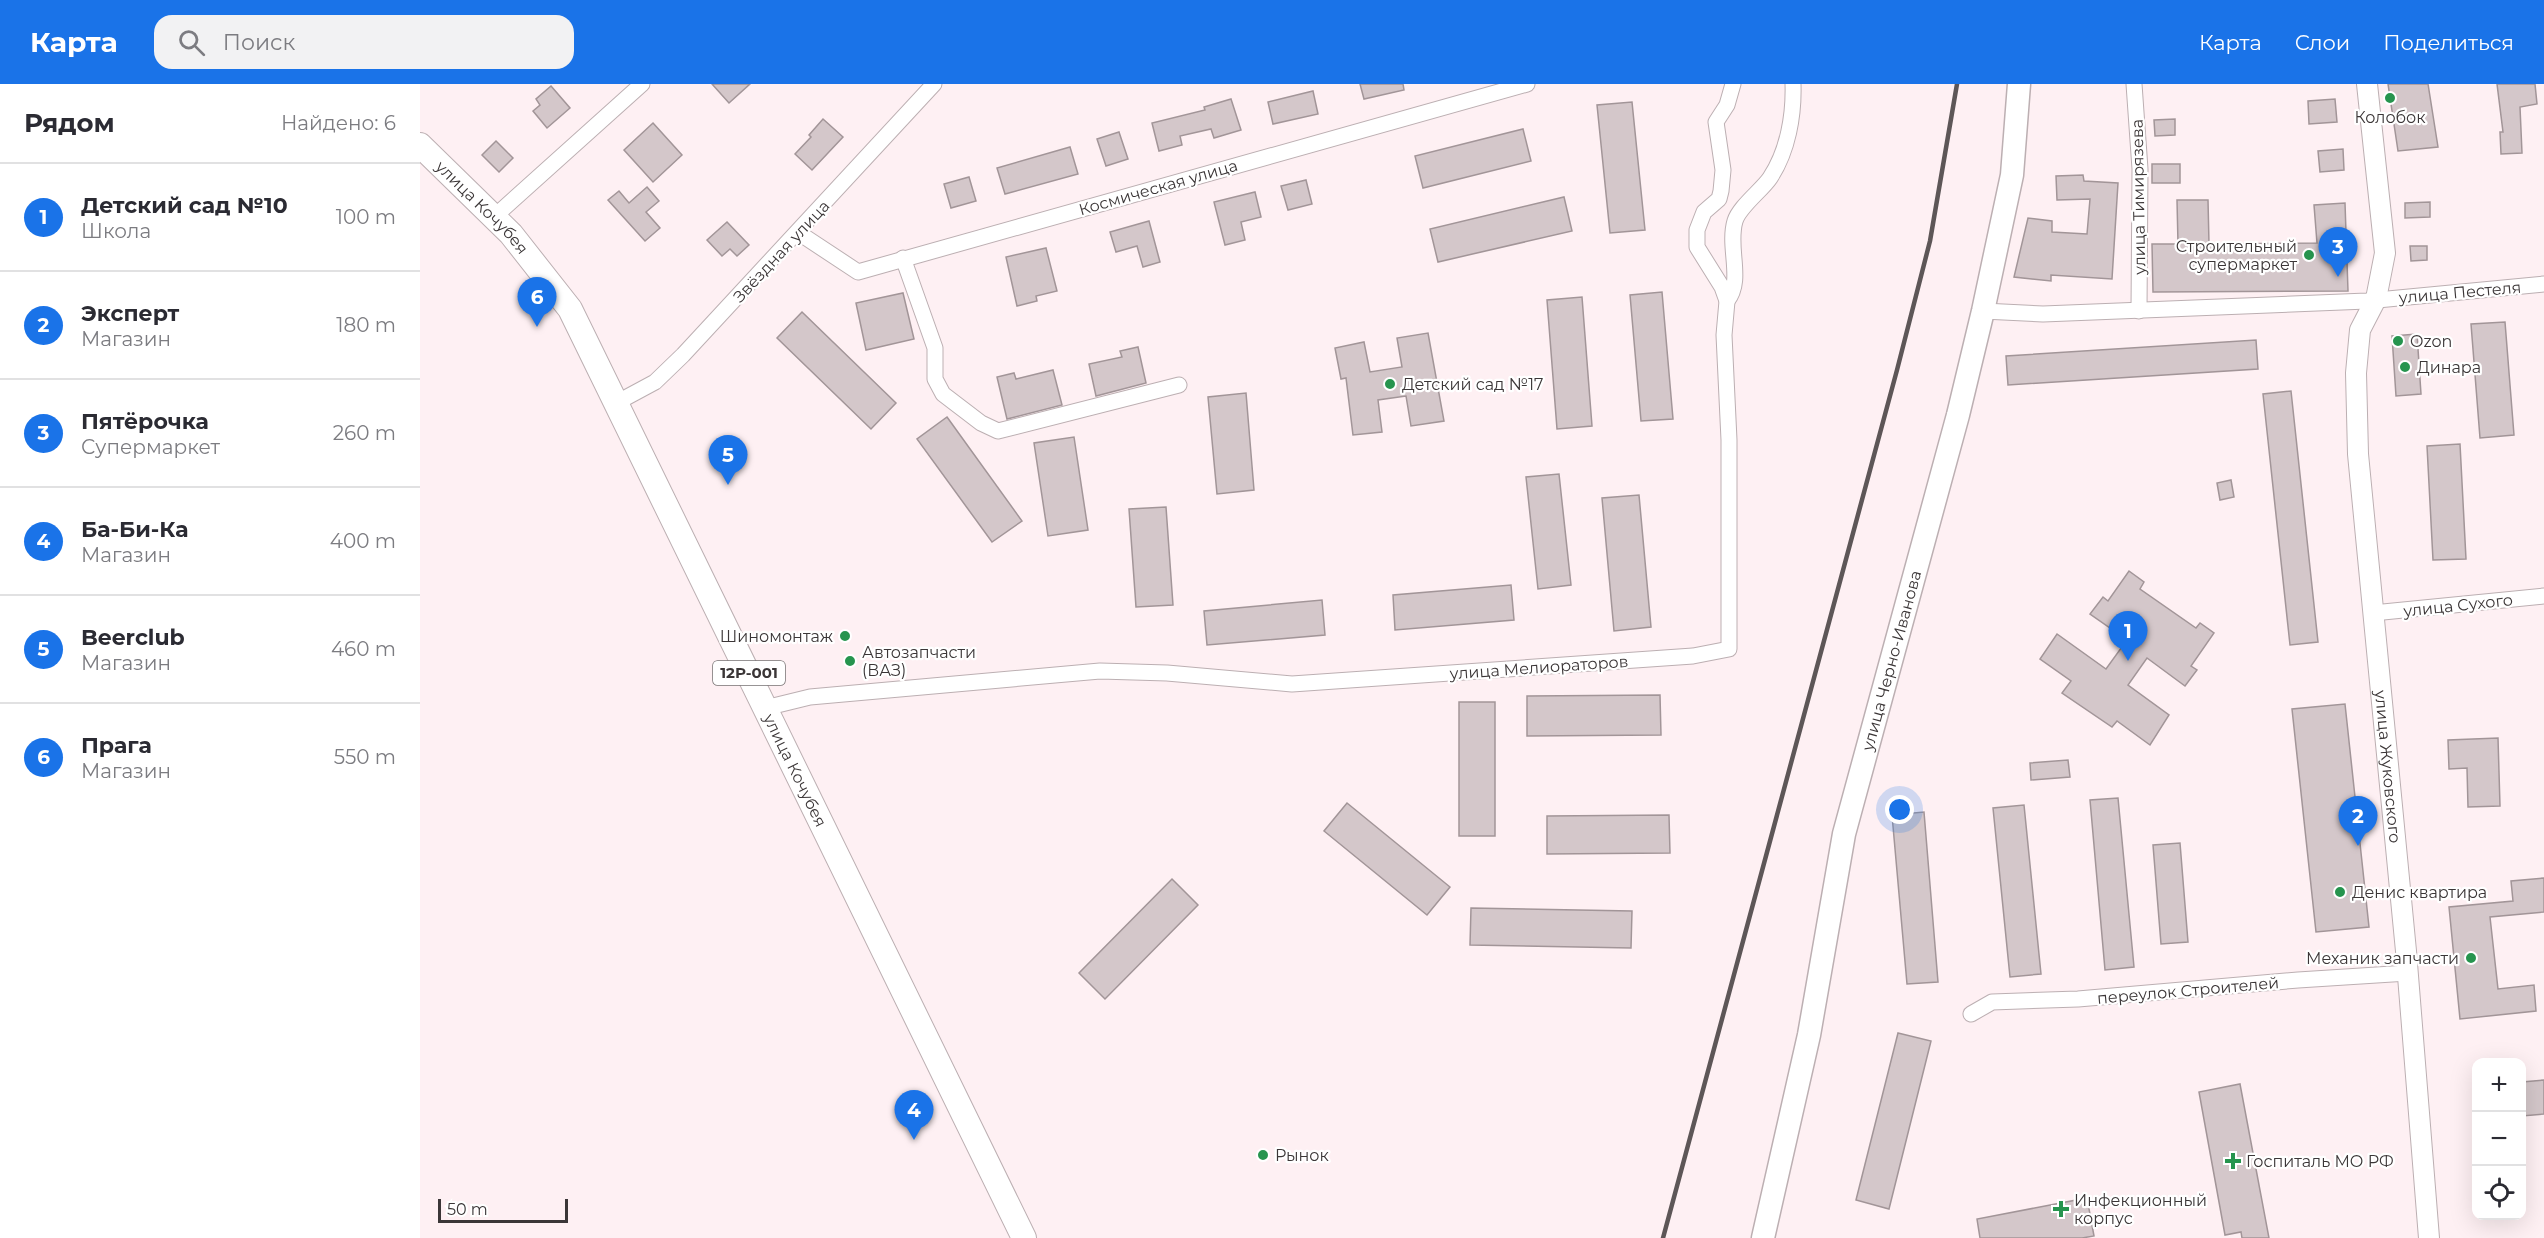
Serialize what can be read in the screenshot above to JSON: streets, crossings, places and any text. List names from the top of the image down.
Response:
{
  "streets": {
    "main road": ["улица Кочубея", "улица Черно-Иванова", "12Р-001"],
    "street": [
      "Космическая улица",
      "улица Тимирязева",
      "Звёздная улица",
      "улица Пестеля",
      "улица Сухого",
      "улица Мелиораторов",
      "улица Жуковского",
      "переулок Строителей"
    ]
  },
  "crossings": [
    ["Космическая улица", "Звёздная улица"],
    ["улица Тимирязева", "улица Пестеля"],
    ["улица Кочубея", "Звёздная улица"],
    ["улица Кочубея", "улица Мелиораторов"],
    ["улица Пестеля", "улица Черно-Иванова"],
    ["улица Пестеля", "улица Жуковского"],
    ["улица Сухого", "улица Жуковского"],
    ["улица Жуковского", "переулок Строителей"]
  ],
  "places": {
    "other": [
      "Колобок",
      "Строительный супермаркет",
      "Ozon",
      "Динара",
      "Детский сад №17",
      "Шиномонтаж",
      "Автозапчасти (ВАЗ)",
      "Денис квартира",
      "Механик запчасти",
      "Рынок"
    ],
    "health": ["Госпиталь МО РФ", "Инфекционный корпус"]
  },
  "scale_bar": "50 m",
  "page": {
    "header": "Карта",
    "search": "Поиск",
    "nav": ["Карта", "Слои", "Поделиться"],
    "heading": ["Рядом", "Найдено: 6"],
    "list": [
      {
        "mark": "1",
        "name": "Детский сад №10",
        "note": "Школа",
        "value": "100 m"
      },
      {
        "mark": "2",
        "name": "Эксперт",
        "note": "Магазин",
        "value": "180 m"
      },
      {
        "mark": "3",
        "name": "Пятёрочка",
        "note": "Супермаркет",
        "value": "260 m"
      },
      {
        "mark": "4",
        "name": "Ба-Би-Ка",
        "note": "Магазин",
        "value": "400 m"
      },
      {
        "mark": "5",
        "name": "Beerclub",
        "note": "Магазин",
        "value": "460 m"
      },
      {
        "mark": "6",
        "name": "Прага",
        "note": "Магазин",
        "value": "550 m"
      }
    ],
    "pins": [
      "3",
      "6",
      "5",
      "1",
      "2",
      "4"
    ],
    "map_buttons": ["+", "−"],
    "scale": "50 m"
  }
}
